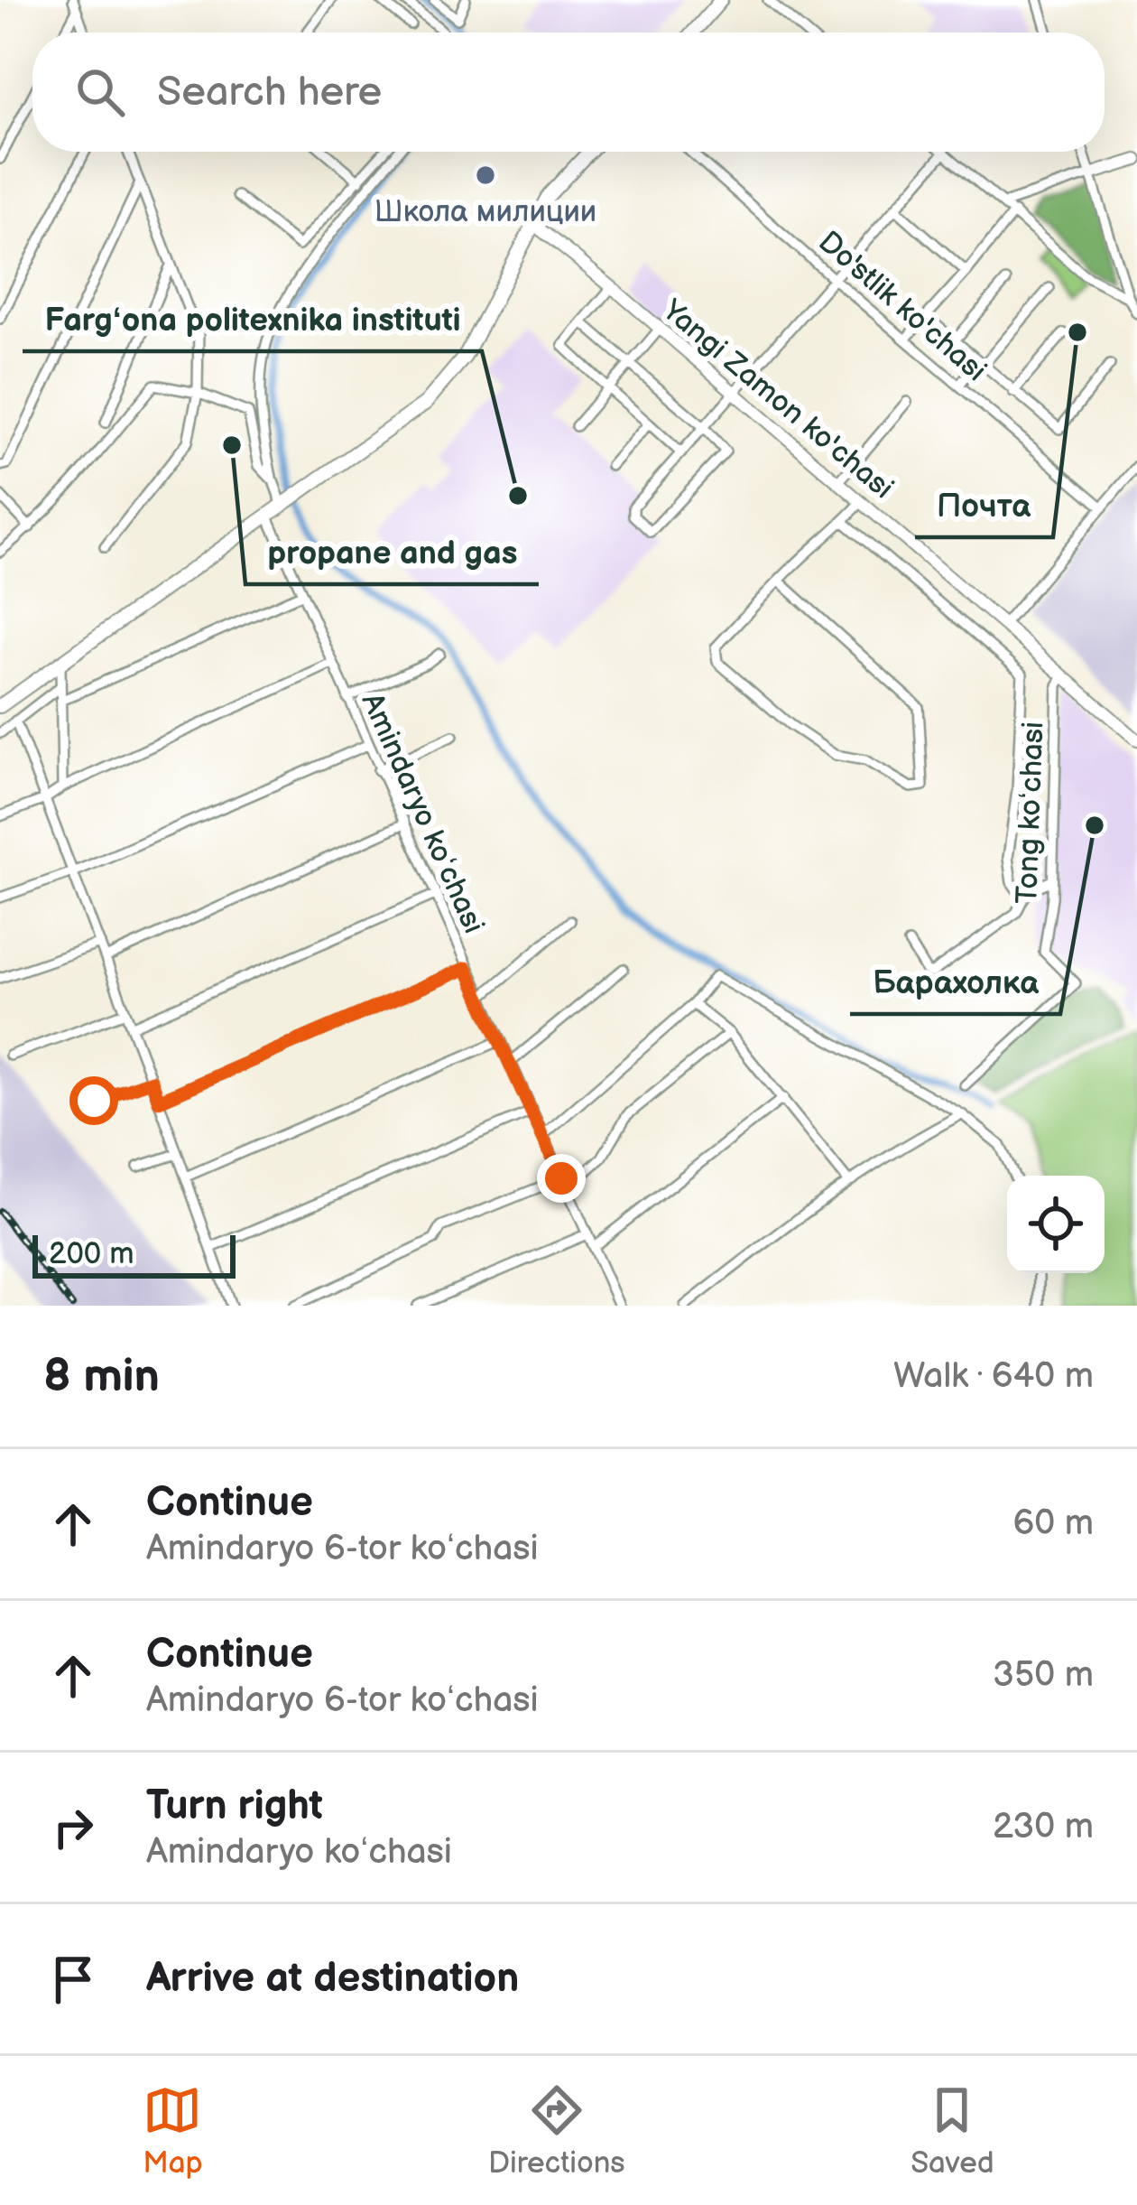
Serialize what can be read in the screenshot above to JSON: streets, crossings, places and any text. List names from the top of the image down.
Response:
{
  "streets": {
    "street": [
      "Do'stlik ko'chasi",
      "Yangi Zamon ko'chasi",
      "Amindaryo koʻchasi",
      "Tong koʻchasi"
    ]
  },
  "crossings": [
    ["Yangi Zamon ko'chasi", "Tong koʻchasi"]
  ],
  "places": [
    "Школа милиции",
    "Почта",
    "propane and gas",
    "Fargʻona politexnika instituti",
    "Барахолка"
  ],
  "scale_bar": "200 m",
  "page": {
    "search": "Search here",
    "scale": "200 m",
    "heading": ["8 min", "Walk · 640 m"],
    "list": [
      ["Continue", "Amindaryo 6-tor koʻchasi", "60 m"],
      ["Continue", "Amindaryo 6-tor koʻchasi", "350 m"],
      ["Turn right", "Amindaryo koʻchasi", "230 m"],
      "Arrive at destination"
    ],
    "nav": ["Map", "Directions", "Saved"]
  }
}
